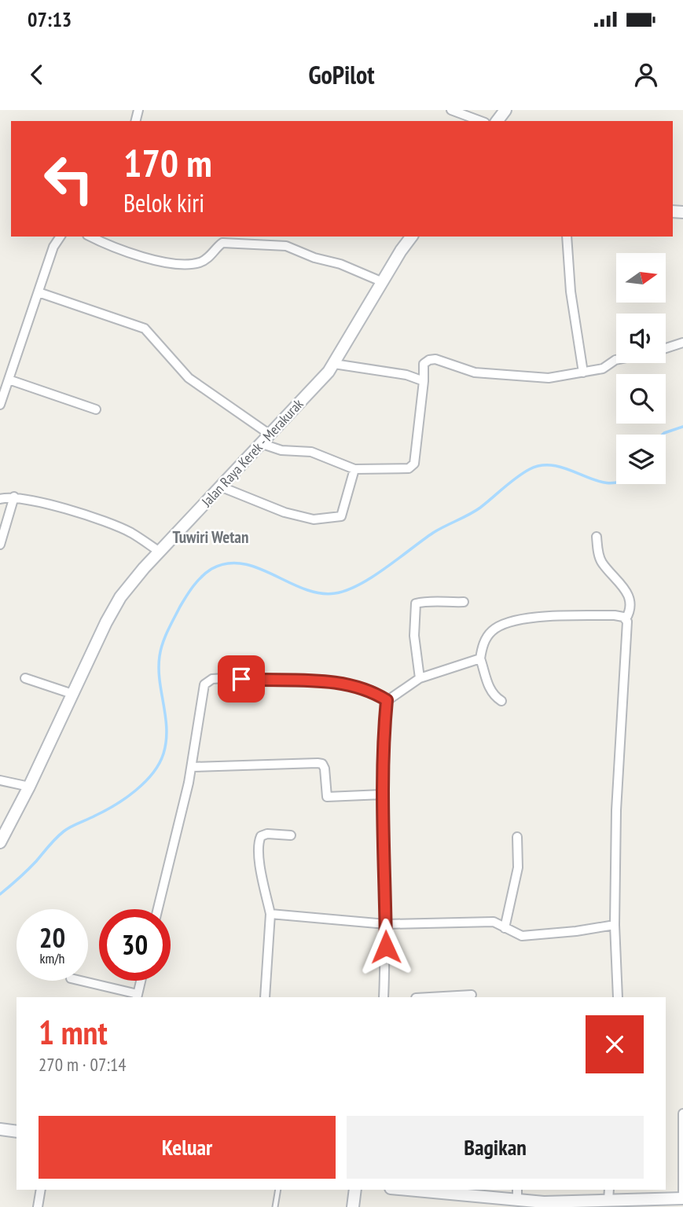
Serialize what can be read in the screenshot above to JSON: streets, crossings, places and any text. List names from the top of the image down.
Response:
{
  "streets": {
    "main road": ["Jalan Raya Kerek - Merakurak"]
  },
  "districts": ["Tuwiri Wetan"],
  "north": "right",
  "page": {
    "status": "07:13",
    "header": "GoPilot",
    "turn": ["170 m", "Belok kiri"],
    "speed": "20 km/h",
    "limit": "30",
    "heading": ["1 mnt", "270 m · 07:14"],
    "buttons": ["Keluar", "Bagikan"]
  }
}
